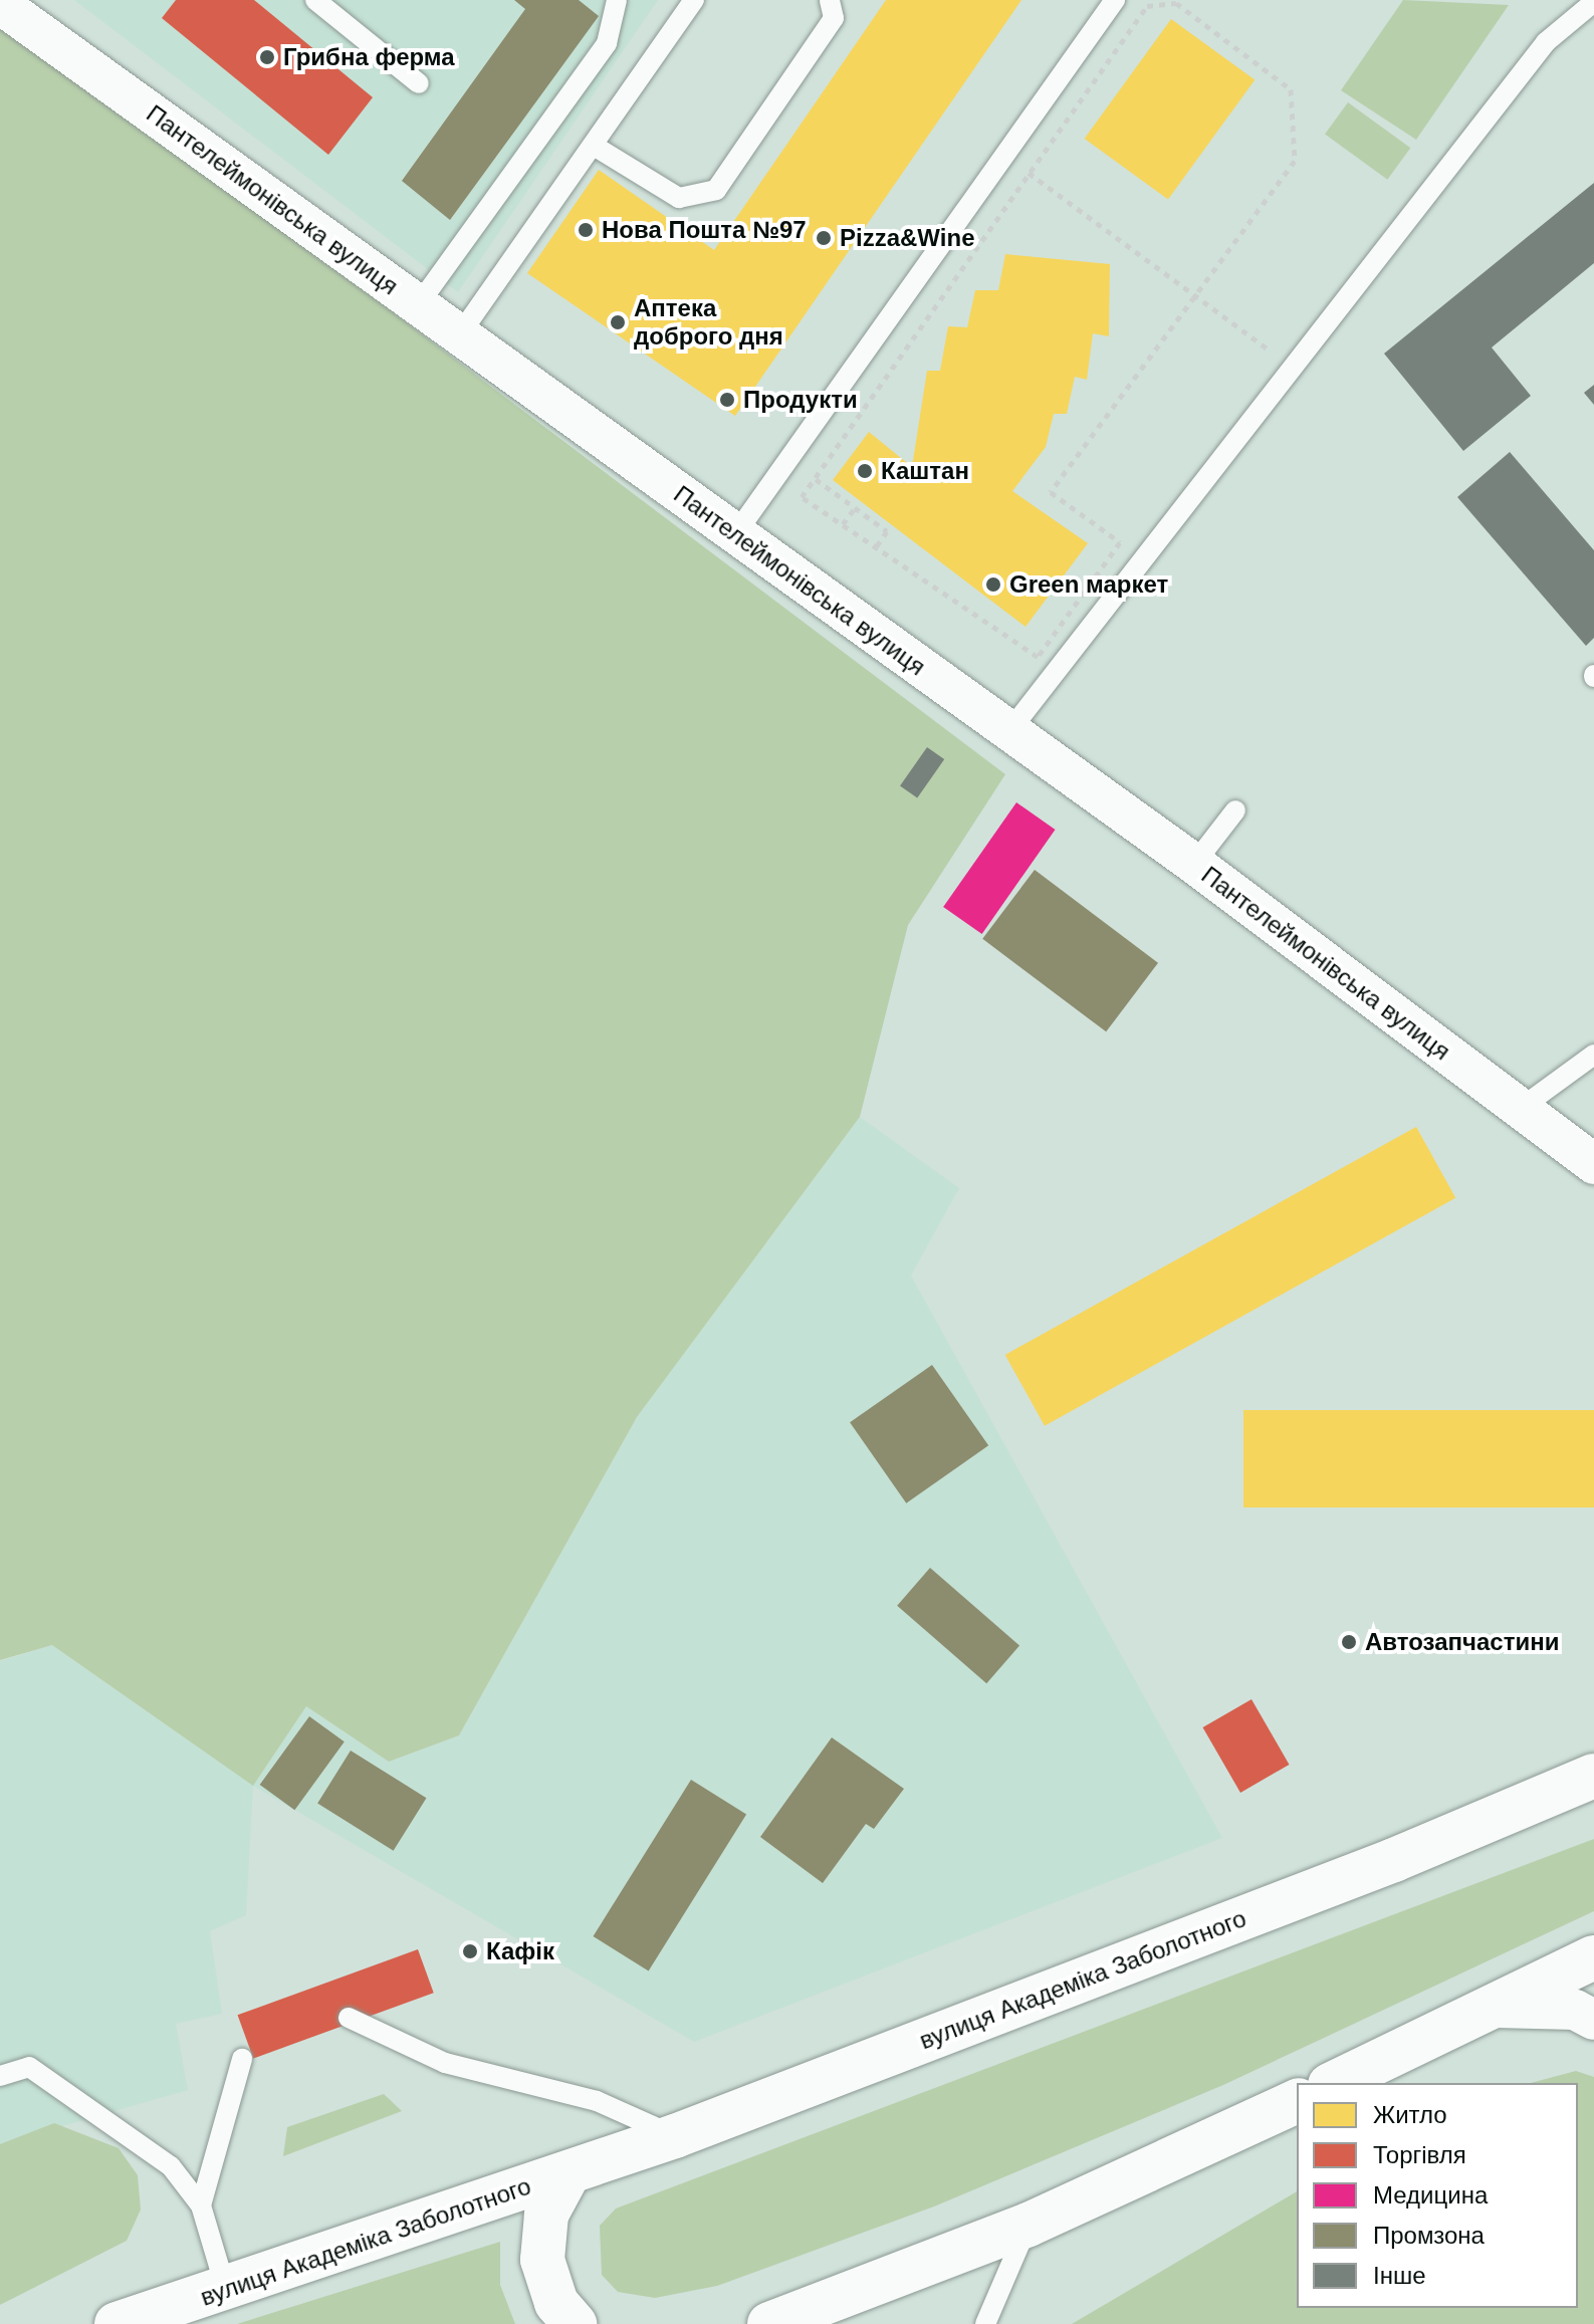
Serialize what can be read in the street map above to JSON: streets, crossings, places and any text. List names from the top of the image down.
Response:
{
  "streets": {
    "highway": ["вулиця Академіка Заболотного"],
    "street": ["Пантелеймонівська вулиця"]
  },
  "places": [
    "Грибна ферма",
    "Нова Пошта №97",
    "Pizza&Wine",
    "Аптека доброго дня",
    "Продукти",
    "Каштан",
    "Green маркет",
    "Автозапчастини",
    "Кафік"
  ],
  "legend": [
    "Житло",
    "Торгівля",
    "Медицина",
    "Промзона",
    "Інше"
  ]
}
